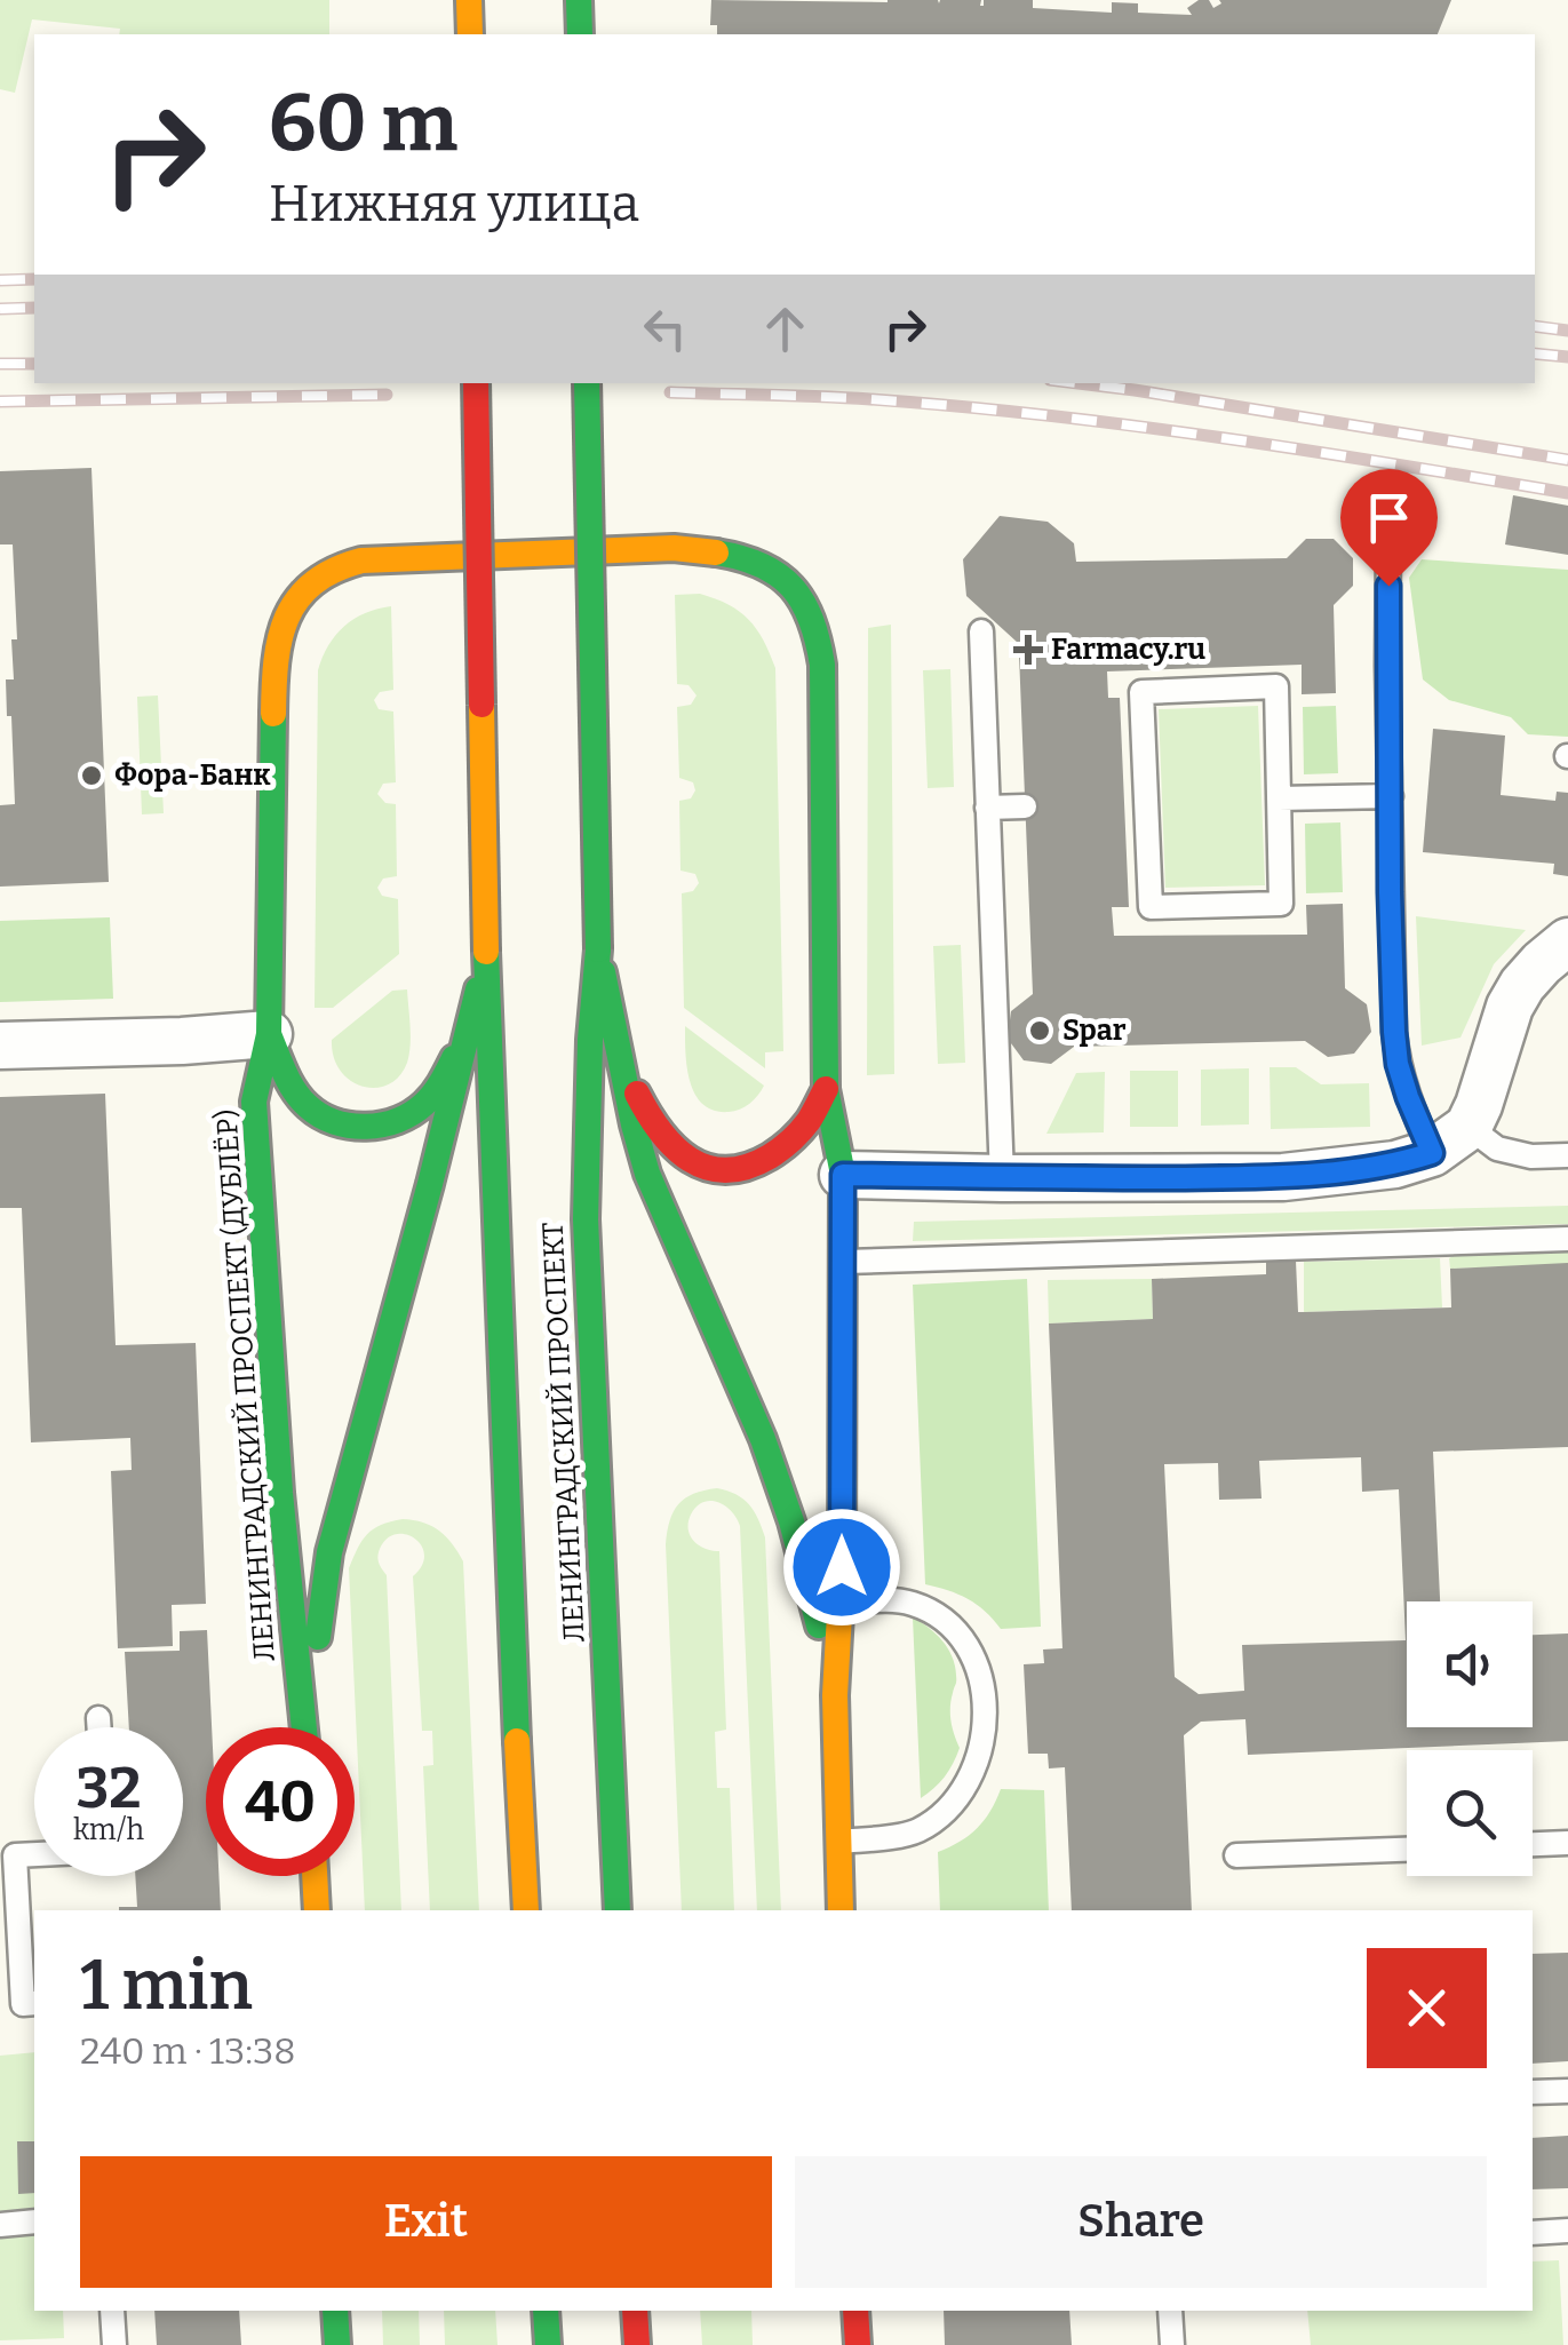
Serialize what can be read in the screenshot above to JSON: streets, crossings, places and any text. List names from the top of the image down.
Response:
{
  "streets": {
    "main road": ["ЛЕНИНГРАДСКИЙ ПРОСПЕКТ (ДУБЛЁР)", "ЛЕНИНГРАДСКИЙ ПРОСПЕКТ"]
  },
  "crossings": [
    ["ЛЕНИНГРАДСКИЙ ПРОСПЕКТ (ДУБЛЁР)", "ЛЕНИНГРАДСКИЙ ПРОСПЕКТ"]
  ],
  "places": {
    "health": ["Farmacy.ru"],
    "other": ["Фора-Банк", "Spar"]
  },
  "page": {
    "turn": ["60 m", "Нижняя улица"],
    "speed": "32 km/h",
    "limit": "40",
    "heading": ["1 min", "240 m · 13:38"],
    "buttons": ["Exit", "Share"]
  }
}
